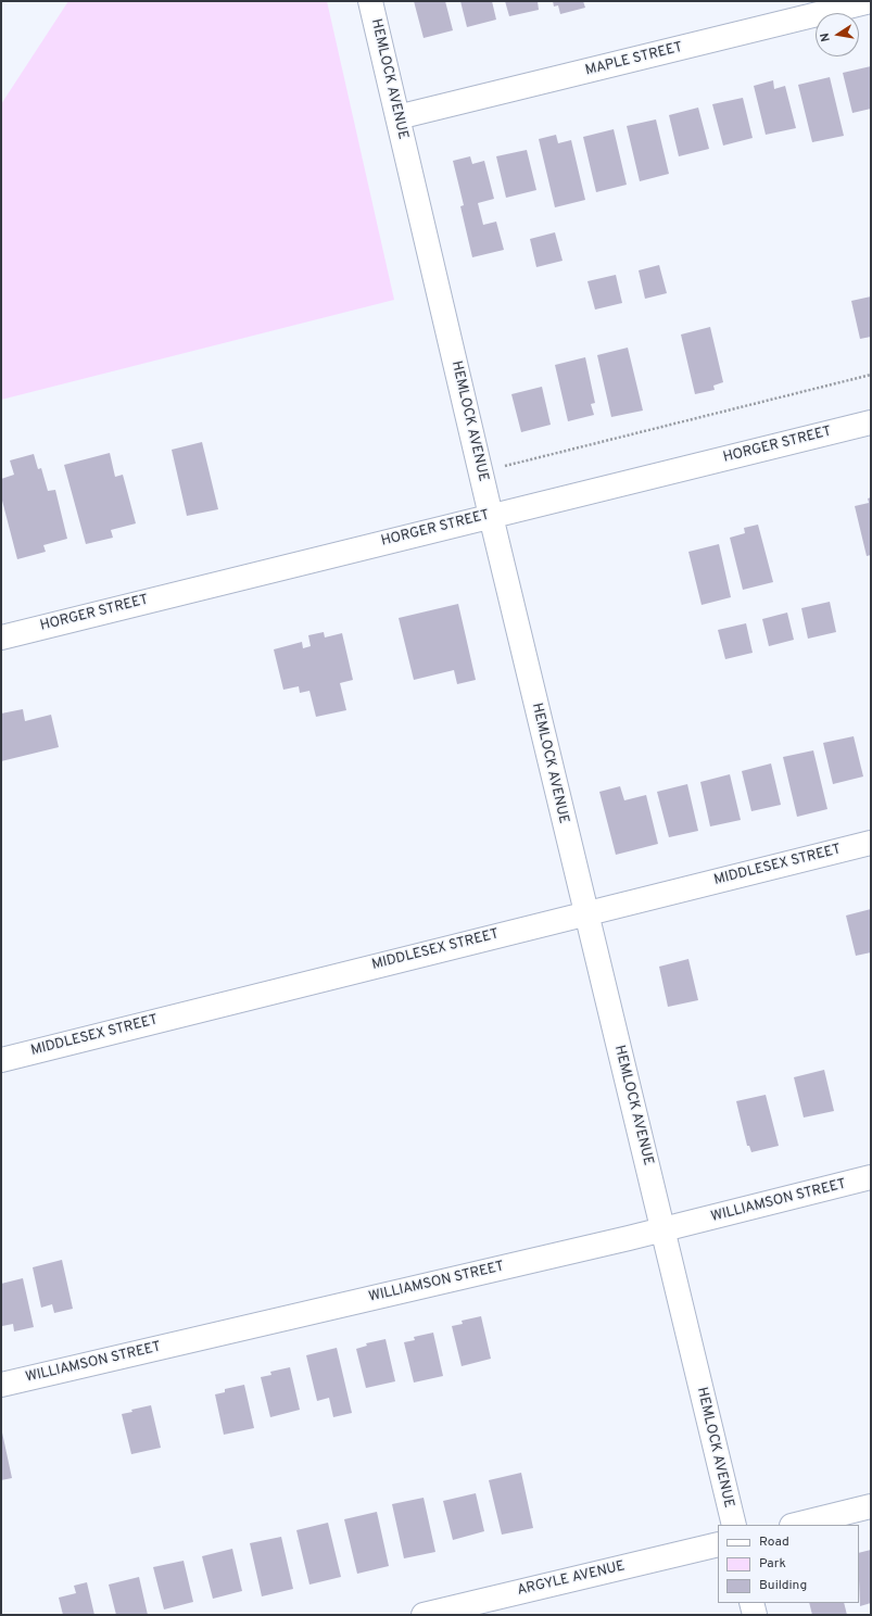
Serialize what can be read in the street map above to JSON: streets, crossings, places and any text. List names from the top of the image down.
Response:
{
  "streets": {
    "street": [
      "MAPLE STREET",
      "HEMLOCK AVENUE",
      "HORGER STREET",
      "MIDDLESEX STREET",
      "WILLIAMSON STREET",
      "ARGYLE AVENUE"
    ]
  },
  "crossings": [
    ["MAPLE STREET", "HEMLOCK AVENUE"],
    ["HEMLOCK AVENUE", "HORGER STREET"],
    ["HEMLOCK AVENUE", "MIDDLESEX STREET"],
    ["HEMLOCK AVENUE", "WILLIAMSON STREET"]
  ],
  "legend": ["Road", "Park", "Building"],
  "north": "left"
}
